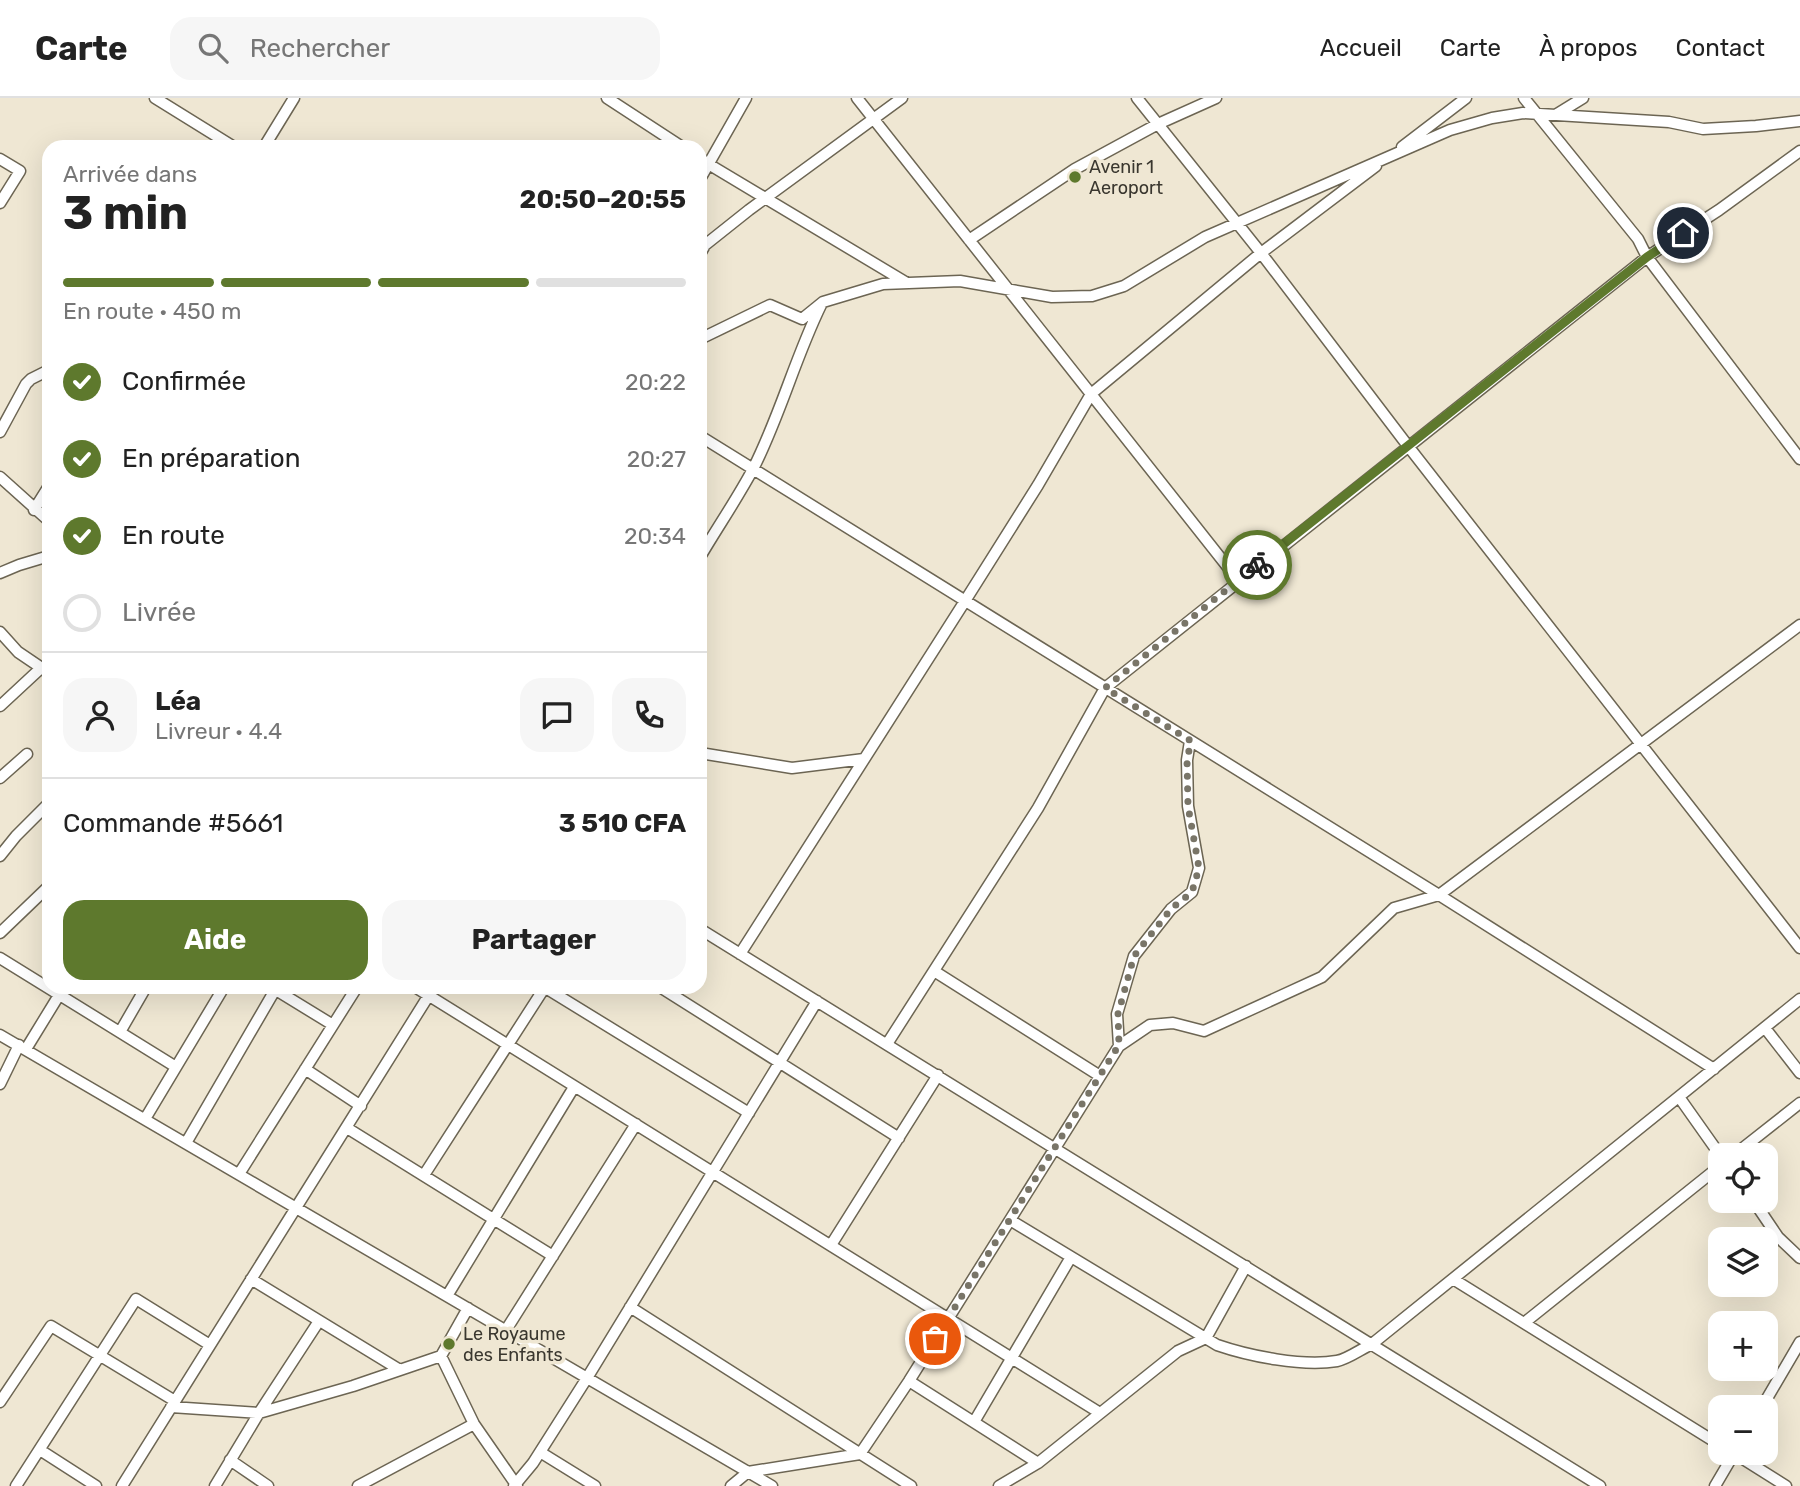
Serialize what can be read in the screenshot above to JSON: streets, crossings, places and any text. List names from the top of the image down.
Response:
{
  "places": ["Avenir 1 Aeroport", "Le Royaume des Enfants"],
  "page": {
    "header": "Carte",
    "search": "Rechercher",
    "nav": [
      "Accueil",
      "Carte",
      "À propos",
      "Contact"
    ],
    "heading": ["3 min", "Arrivée dans", "20:50–20:55"],
    "panel": [
      "Léa",
      "Livreur · 4.4",
      "Commande #5661",
      "3 510 CFA"
    ],
    "bar": "En route · 450 m",
    "list": [
      ["Confirmée", "20:22"],
      ["En préparation", "20:27"],
      ["En route", "20:34"],
      "Livrée"
    ],
    "buttons": ["Aide", "Partager"],
    "map_buttons": ["+", "−"]
  }
}
